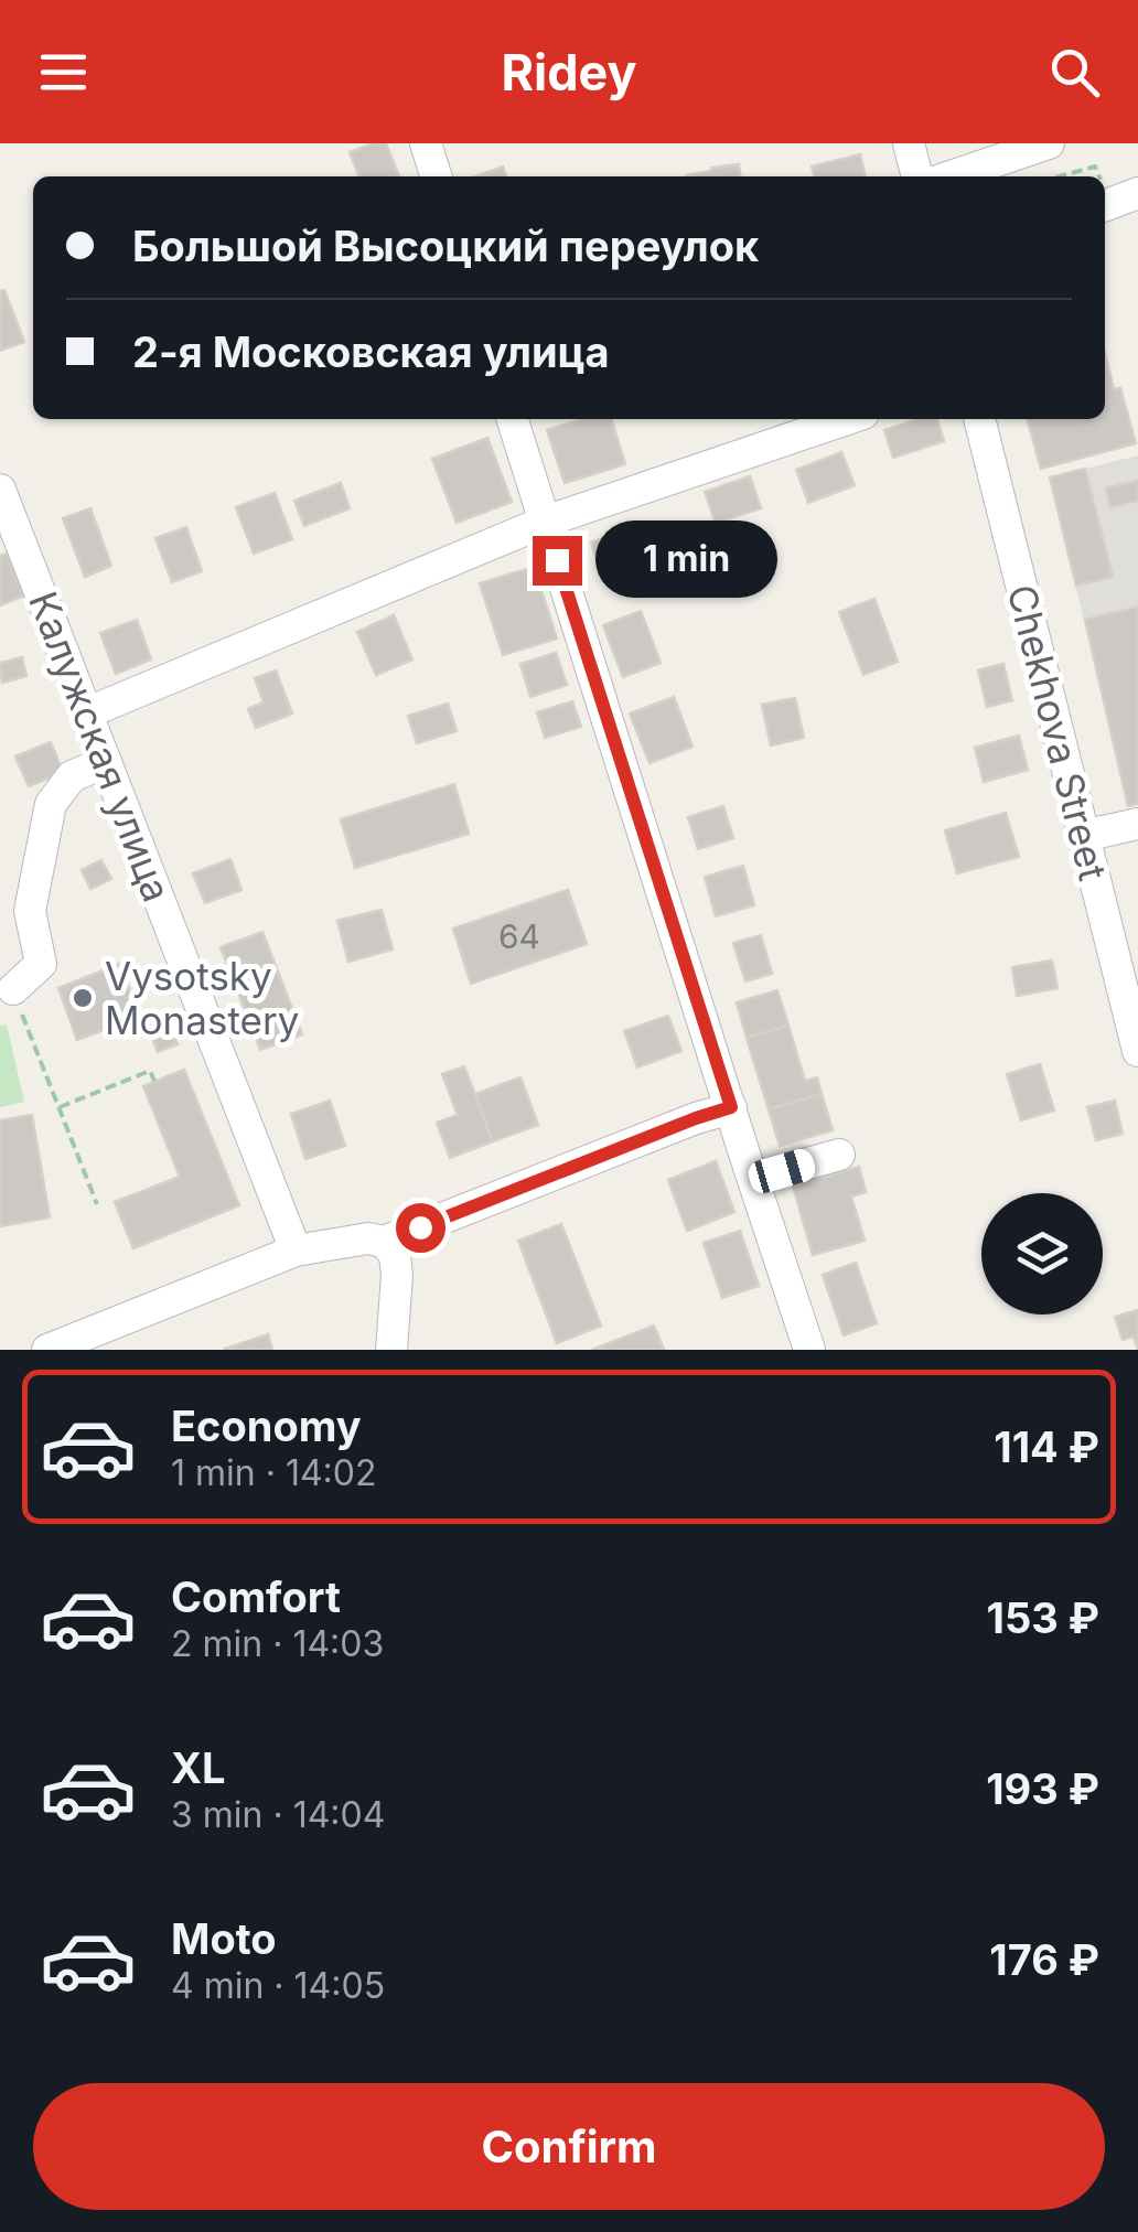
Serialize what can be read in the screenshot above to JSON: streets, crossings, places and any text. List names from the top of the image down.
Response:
{
  "streets": {
    "street": ["Chekhova Street", "Калужская улица"]
  },
  "places": ["Vysotsky Monastery"],
  "house_numbers": ["64"],
  "page": {
    "header": "Ridey",
    "banner": ["Большой Высоцкий переулок", "2-я Московская улица"],
    "bubble": "1 min",
    "list": [
      {
        "name": "Economy",
        "note": "1 min · 14:02",
        "value": "114 ₽"
      },
      {
        "name": "Comfort",
        "note": "2 min · 14:03",
        "value": "153 ₽"
      },
      {
        "name": "XL",
        "note": "3 min · 14:04",
        "value": "193 ₽"
      },
      {
        "name": "Moto",
        "note": "4 min · 14:05",
        "value": "176 ₽"
      }
    ],
    "buttons": "Confirm"
  }
}
